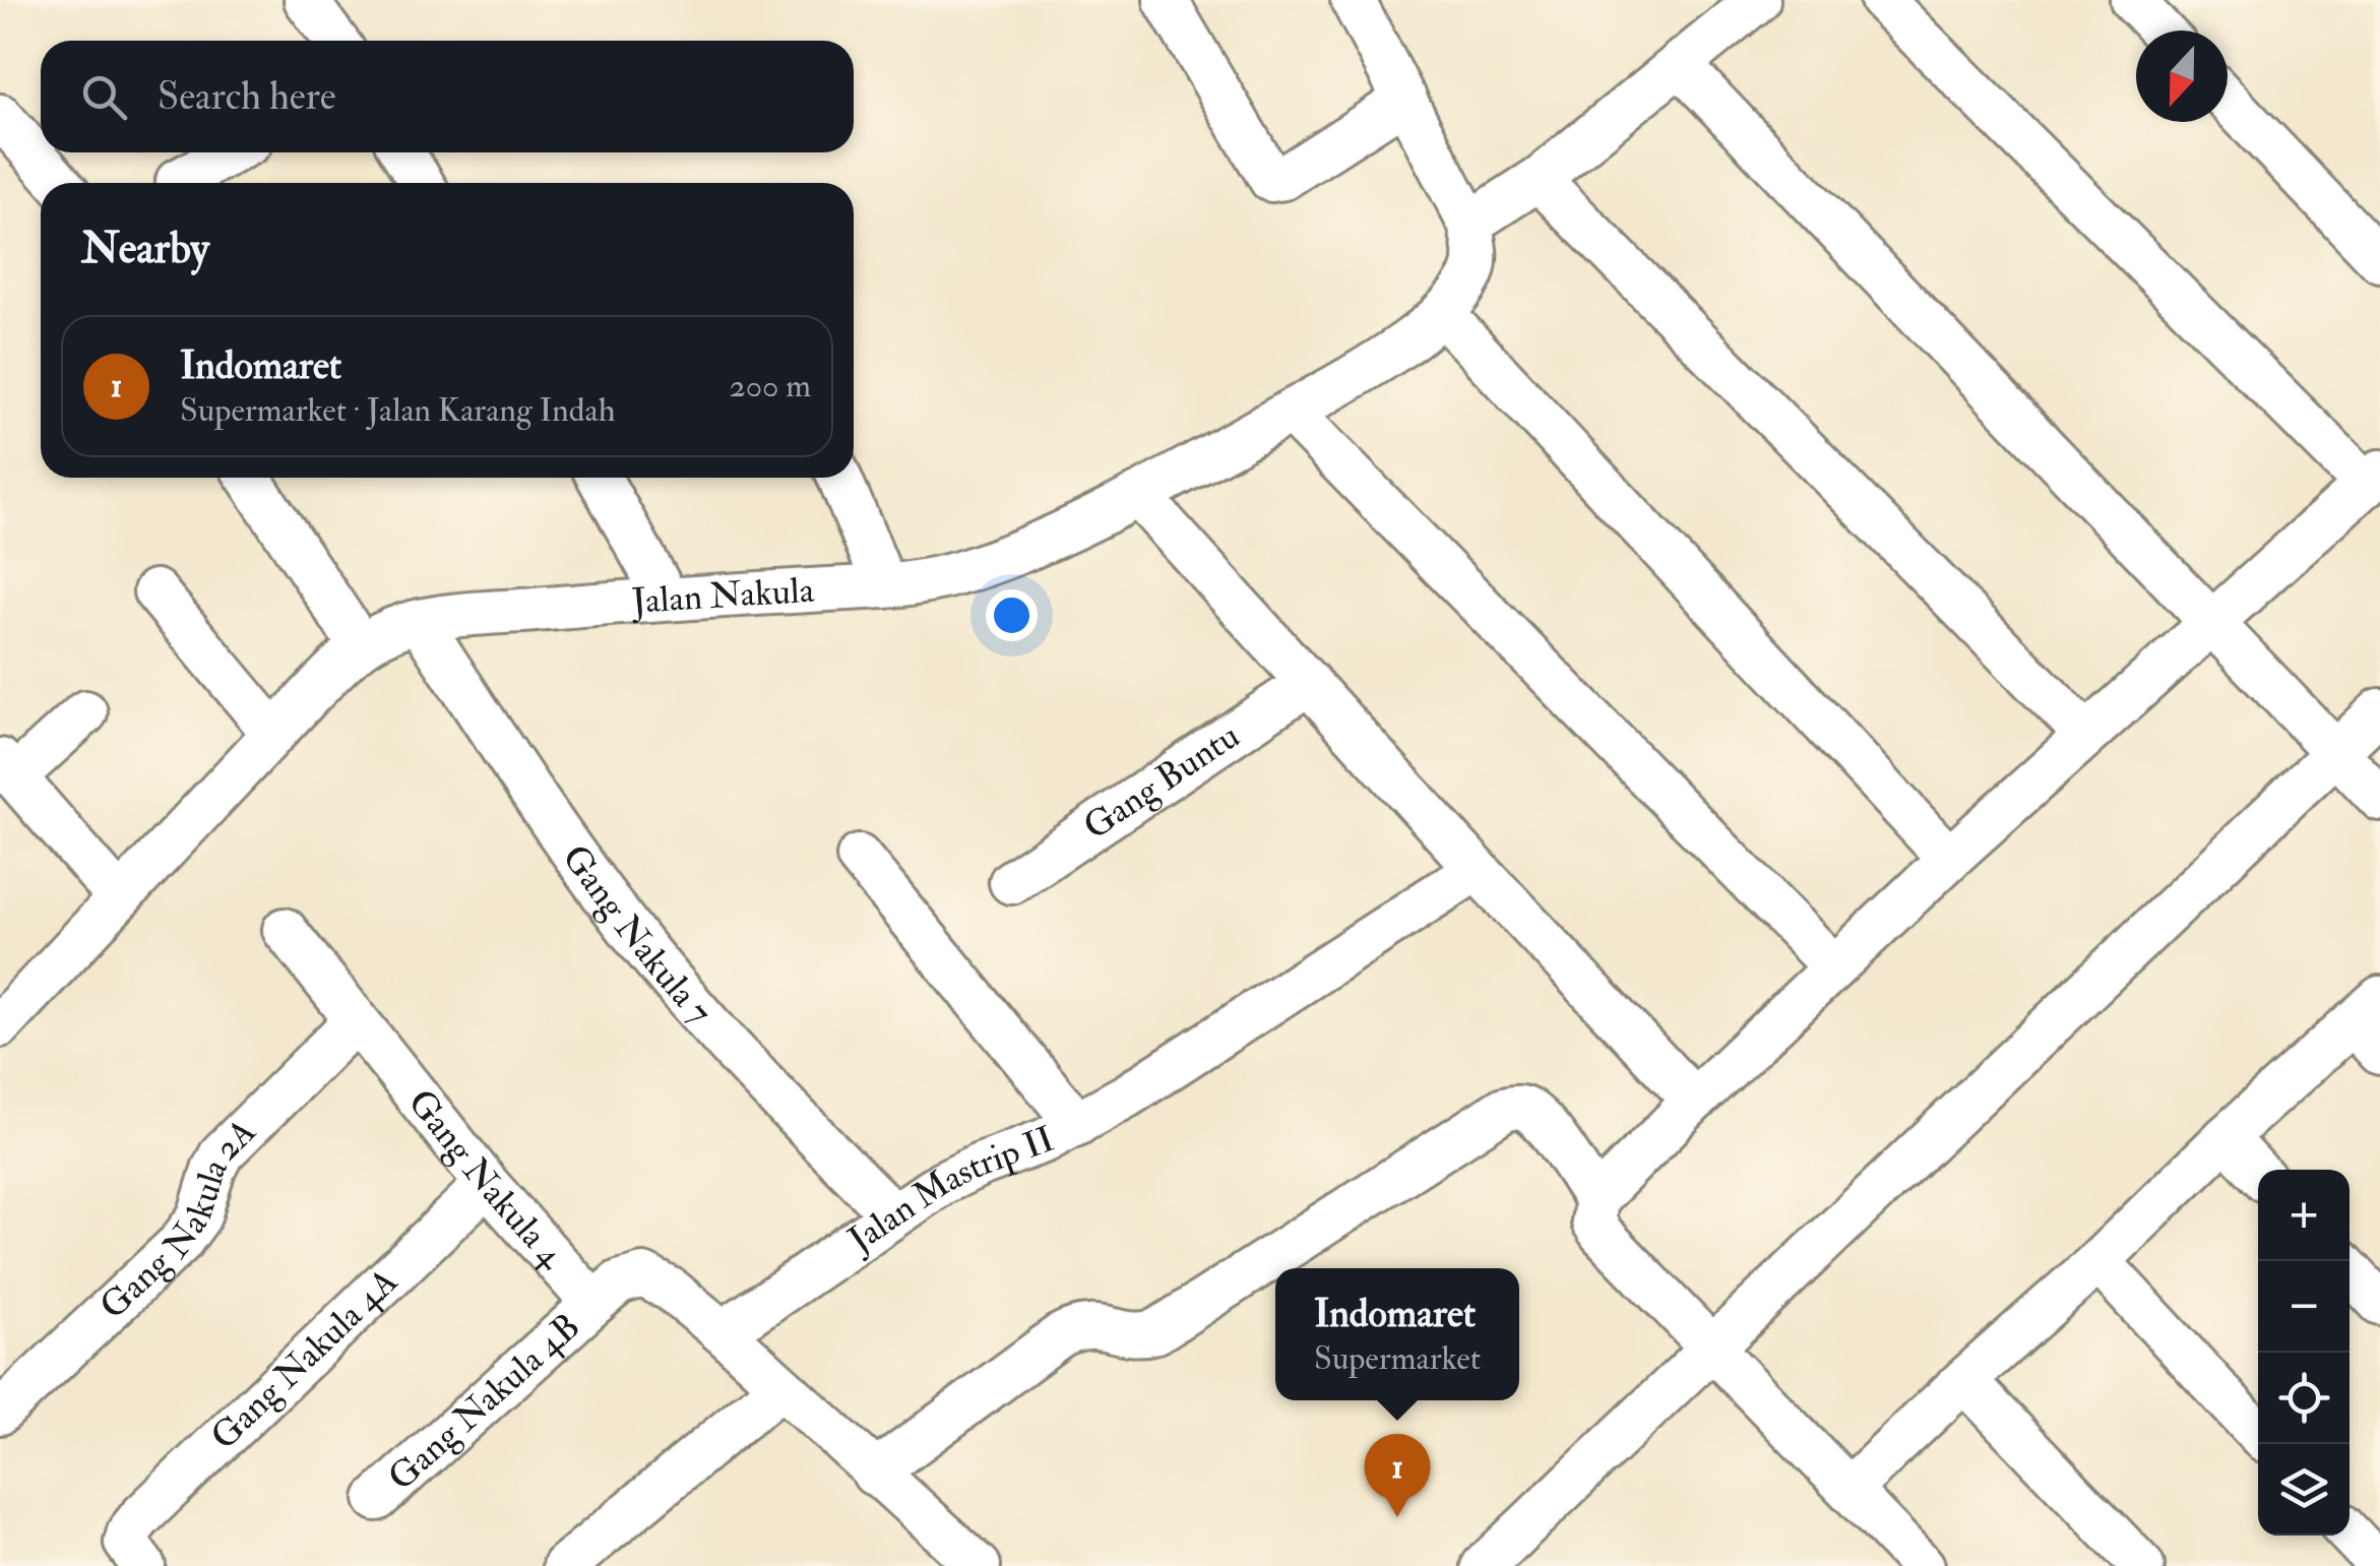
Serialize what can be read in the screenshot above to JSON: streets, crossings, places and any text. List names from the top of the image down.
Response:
{
  "streets": {
    "street": [
      "Jalan Nakula",
      "Gang Buntu",
      "Gang Nakula 7",
      "Gang Nakula 4",
      "Jalan Mastrip II",
      "Gang Nakula 2A",
      "Gang Nakula 4A",
      "Gang Nakula 4B"
    ]
  },
  "crossings": [
    ["Jalan Nakula", "Gang Nakula 7"],
    ["Gang Nakula 7", "Jalan Mastrip II"],
    ["Gang Nakula 4", "Gang Nakula 2A"],
    ["Gang Nakula 4", "Gang Nakula 4A"],
    ["Gang Nakula 4", "Gang Nakula 4B"]
  ],
  "north": "bottom",
  "page": {
    "search": "Search here",
    "heading": "Nearby",
    "list": [
      {
        "mark": "1",
        "name": "Indomaret",
        "note": "Supermarket · Jalan Karang Indah",
        "value": "200 m"
      }
    ],
    "map_buttons": ["+", "−"],
    "popup": ["Indomaret", "Supermarket"],
    "pins": "1"
  }
}
